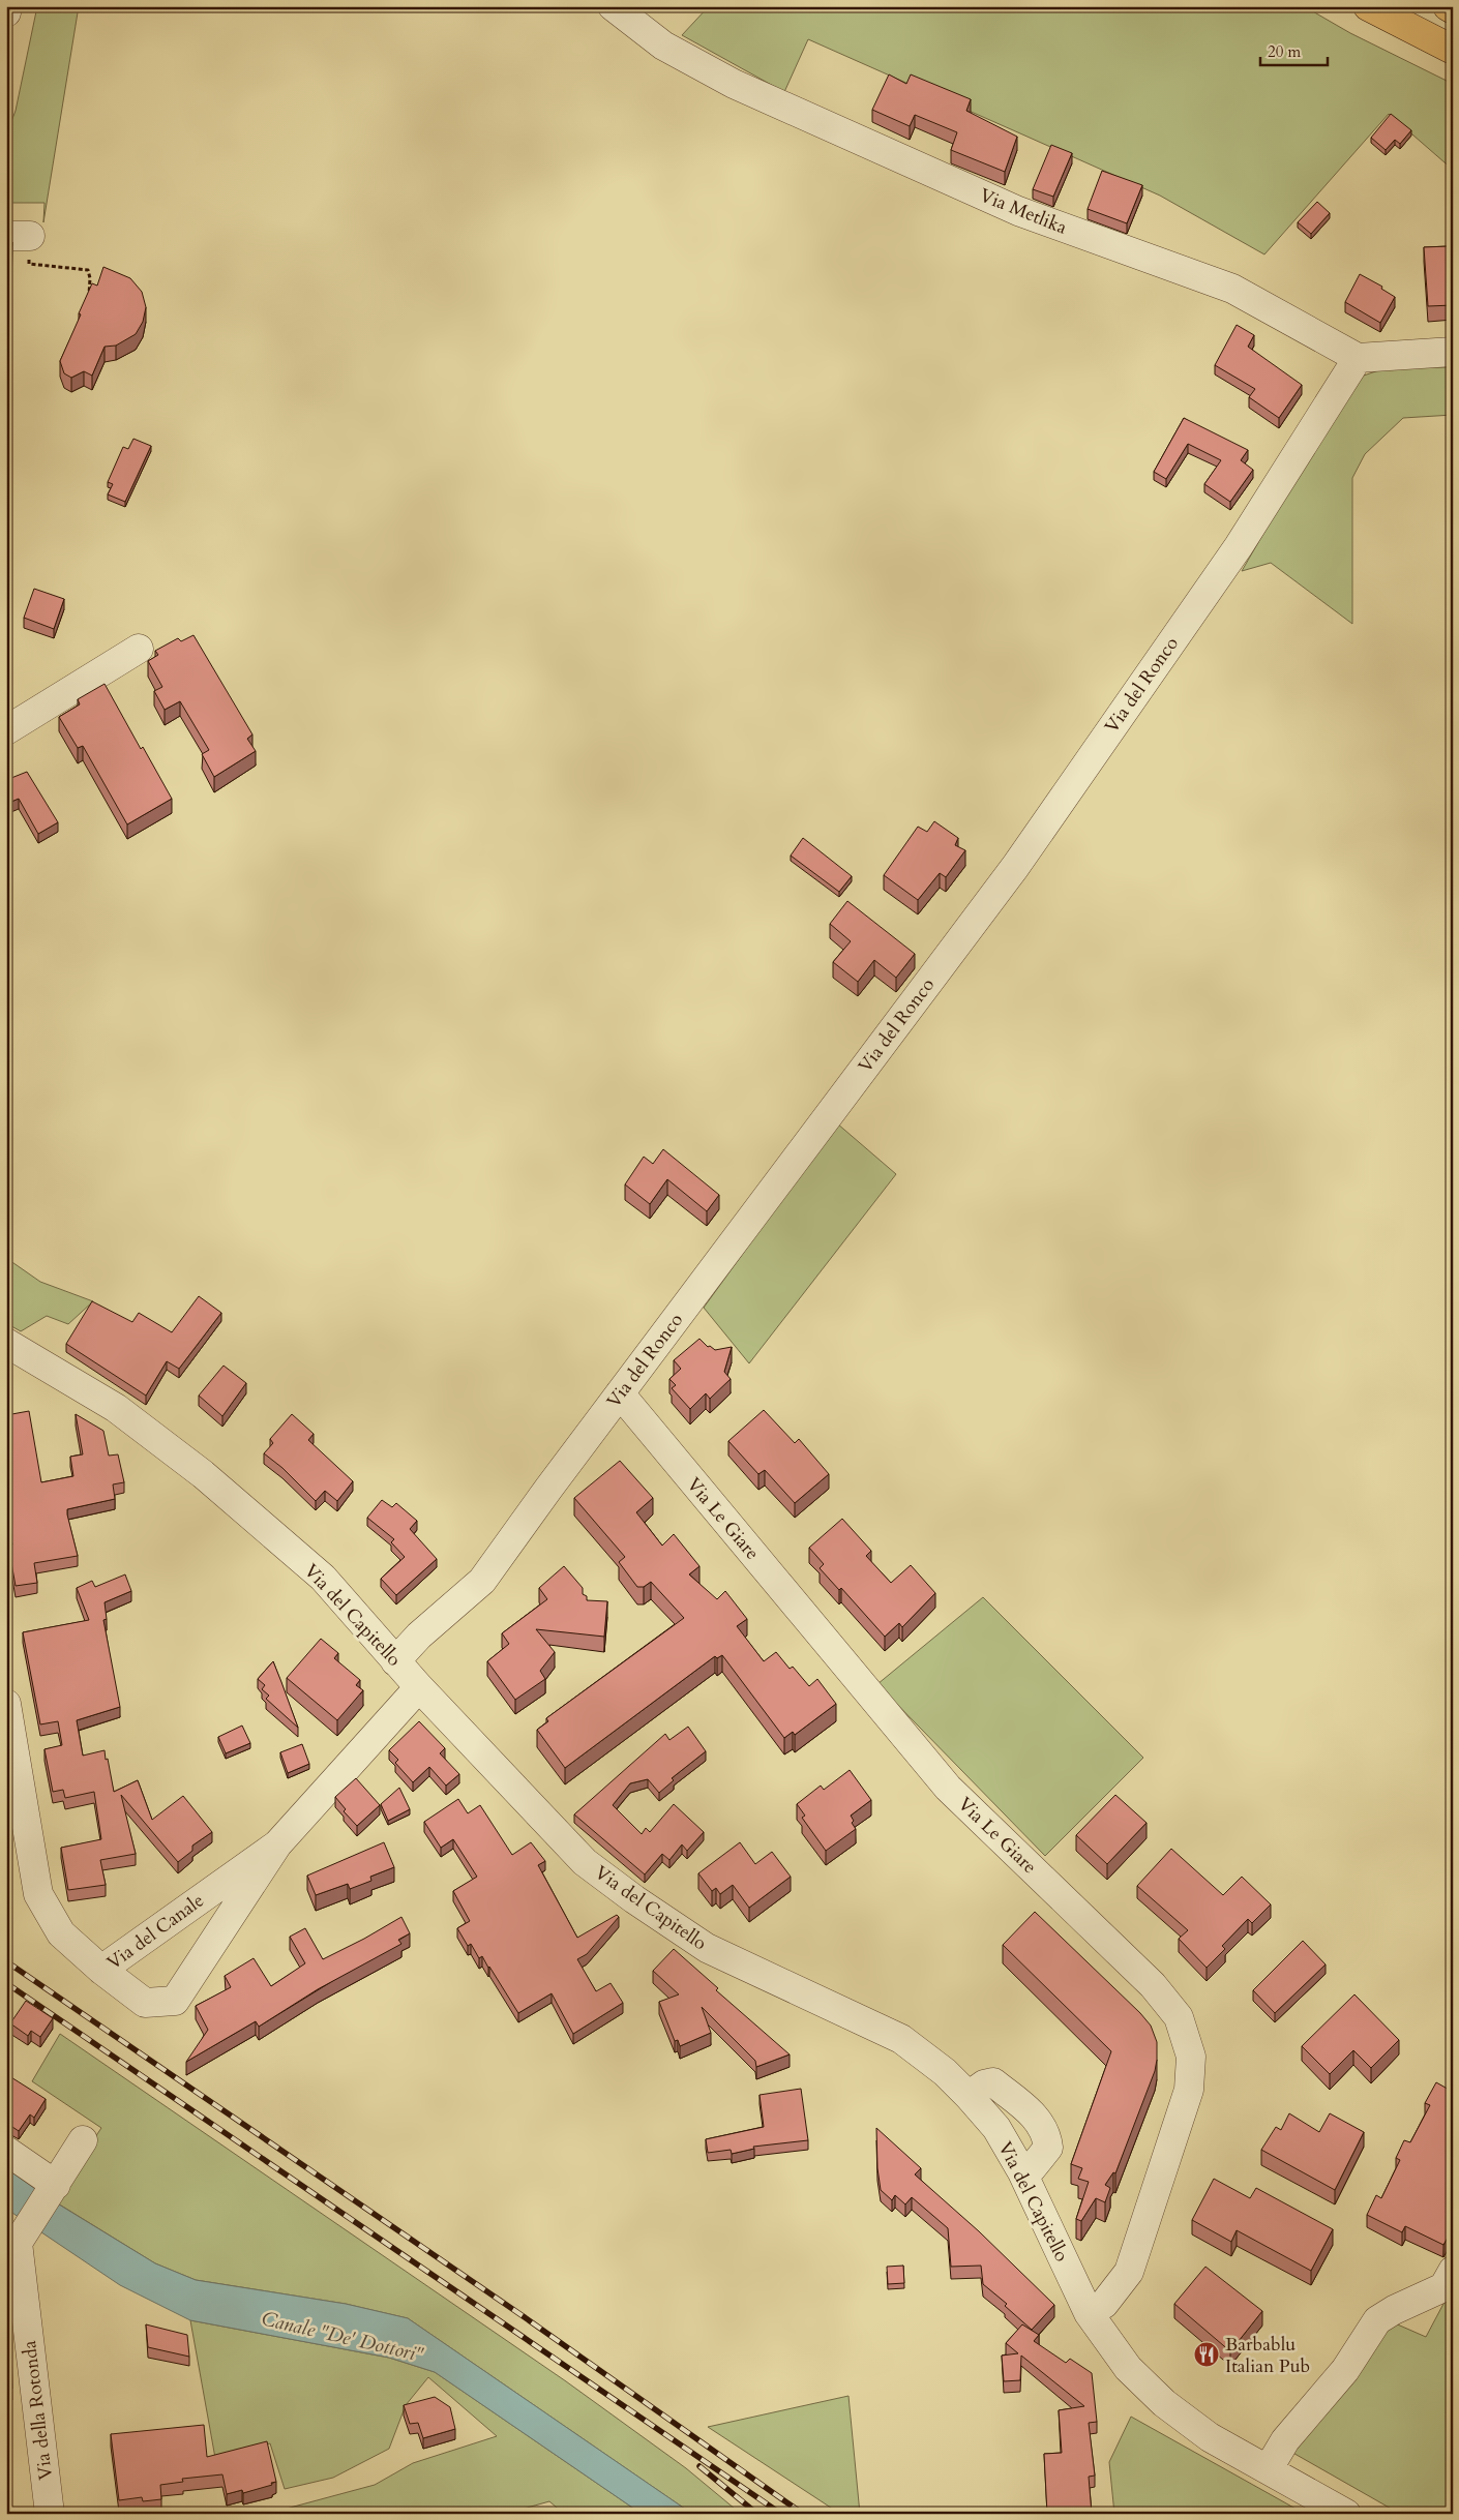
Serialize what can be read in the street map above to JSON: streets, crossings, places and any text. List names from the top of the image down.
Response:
{
  "streets": {
    "street": [
      "Via Metlika",
      "Via del Ronco",
      "Via Le Giare",
      "Via del Capitello",
      "Via del Canale",
      "Via della Rotonda"
    ]
  },
  "crossings": [
    ["Via Metlika", "Via del Ronco"],
    ["Via del Ronco", "Via Le Giare"],
    ["Via del Ronco", "Via del Capitello"],
    ["Via Le Giare", "Via del Capitello"],
    ["Via del Capitello", "Via del Canale"]
  ],
  "water": ["Canale \"De' Dottori\""],
  "places": {
    "restaurant": ["Barbablu Italian Pub"]
  },
  "scale_bar": "20 m"
}
